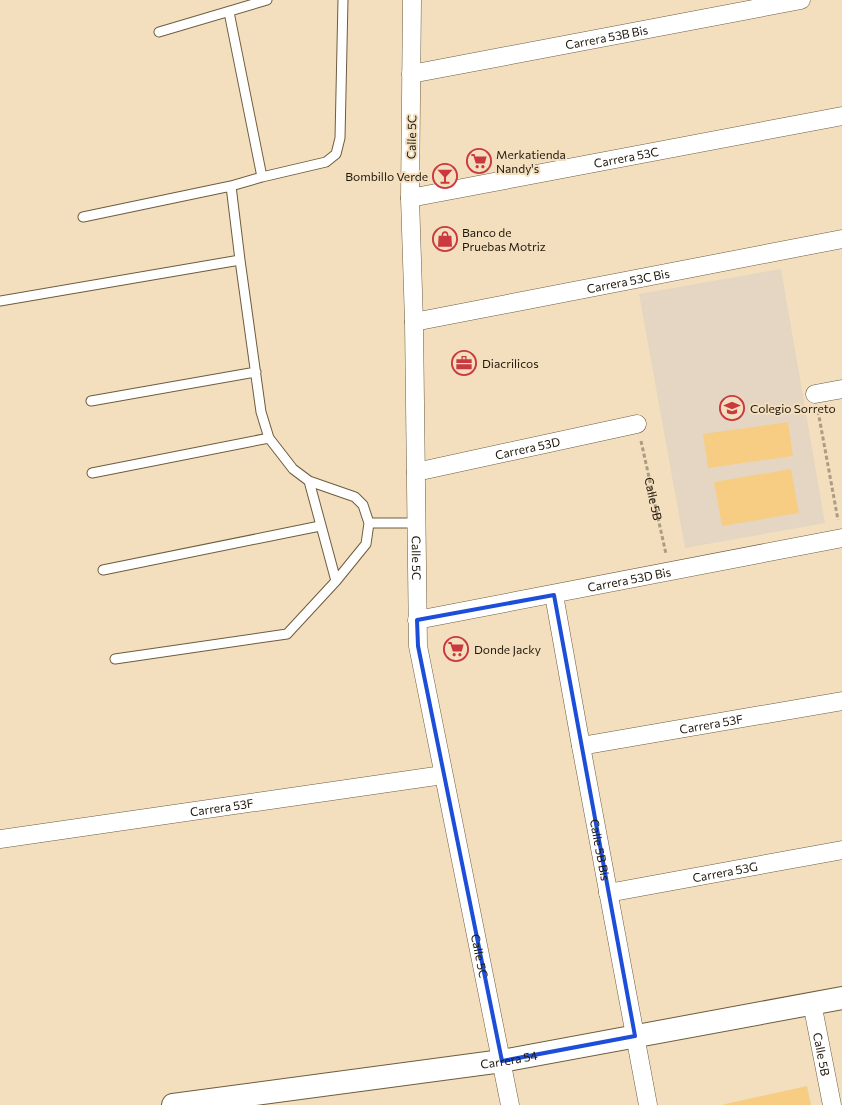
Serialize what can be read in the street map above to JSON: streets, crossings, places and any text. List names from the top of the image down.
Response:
{
  "streets": {
    "street": [
      "Carrera 53B Bis",
      "Calle 5C",
      "Carrera 53C",
      "Carrera 53C Bis",
      "Carrera 53D",
      "Calle 5B",
      "Carrera 53D Bis",
      "Carrera 53F",
      "Calle 5B Bis",
      "Carrera 53G",
      "Carrera 54"
    ]
  },
  "crossings": [
    ["Carrera 53B Bis", "Calle 5C"],
    ["Calle 5C", "Carrera 53C"],
    ["Calle 5C", "Carrera 53C Bis"],
    ["Calle 5C", "Carrera 53D"],
    ["Calle 5C", "Carrera 53D Bis"],
    ["Calle 5C", "Carrera 53F"],
    ["Calle 5C", "Carrera 54"],
    ["Carrera 53D", "Calle 5B"],
    ["Calle 5B", "Carrera 53D Bis"],
    ["Calle 5B", "Carrera 54"],
    ["Carrera 53D Bis", "Calle 5B Bis"],
    ["Carrera 53F", "Calle 5B Bis"],
    ["Calle 5B Bis", "Carrera 53G"],
    ["Calle 5B Bis", "Carrera 54"]
  ],
  "places": {
    "supermarket": ["Merkatienda Nandy's", "Donde Jacky"],
    "bar": ["Bombillo Verde"],
    "shop": ["Banco de Pruebas Motriz"],
    "office": ["Diacrilicos"],
    "school or university": ["Colegio Sorreto"]
  }
}
